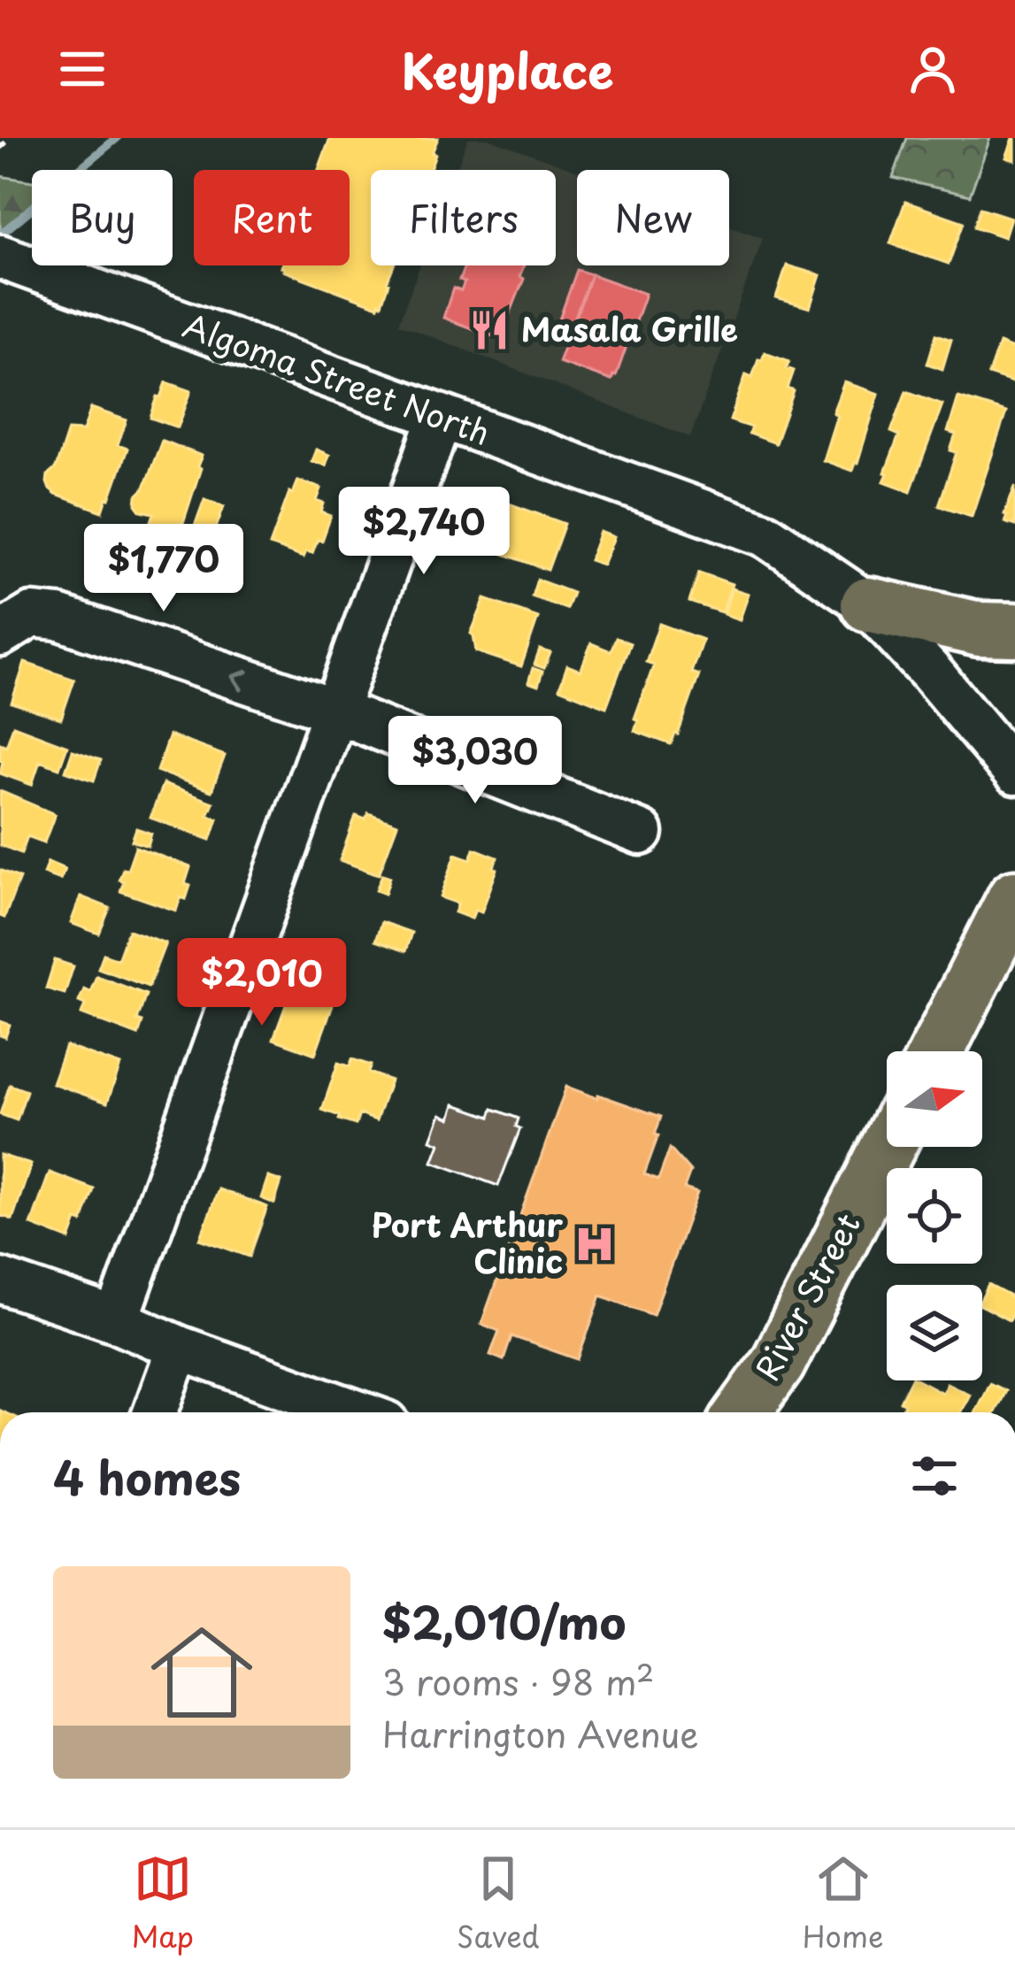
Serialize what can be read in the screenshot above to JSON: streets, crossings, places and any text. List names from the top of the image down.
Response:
{
  "streets": {
    "main road": ["River Street"],
    "street": ["Algoma Street North"]
  },
  "places": {
    "restaurant": ["Masala Grille"],
    "hospital": ["Port Arthur Clinic"]
  },
  "north": "right",
  "page": {
    "header": "Keyplace",
    "chip": [
      "Buy",
      "Rent",
      "Filters",
      "New"
    ],
    "price": [
      "$2,740",
      "$1,770",
      "$3,030",
      "$2,010"
    ],
    "heading": "4 homes",
    "list": [
      {
        "name": "$2,010/mo",
        "note": "3 rooms · 98 m² · Harrington Avenue"
      }
    ],
    "tabs": ["Map", "Saved", "Home"]
  }
}
